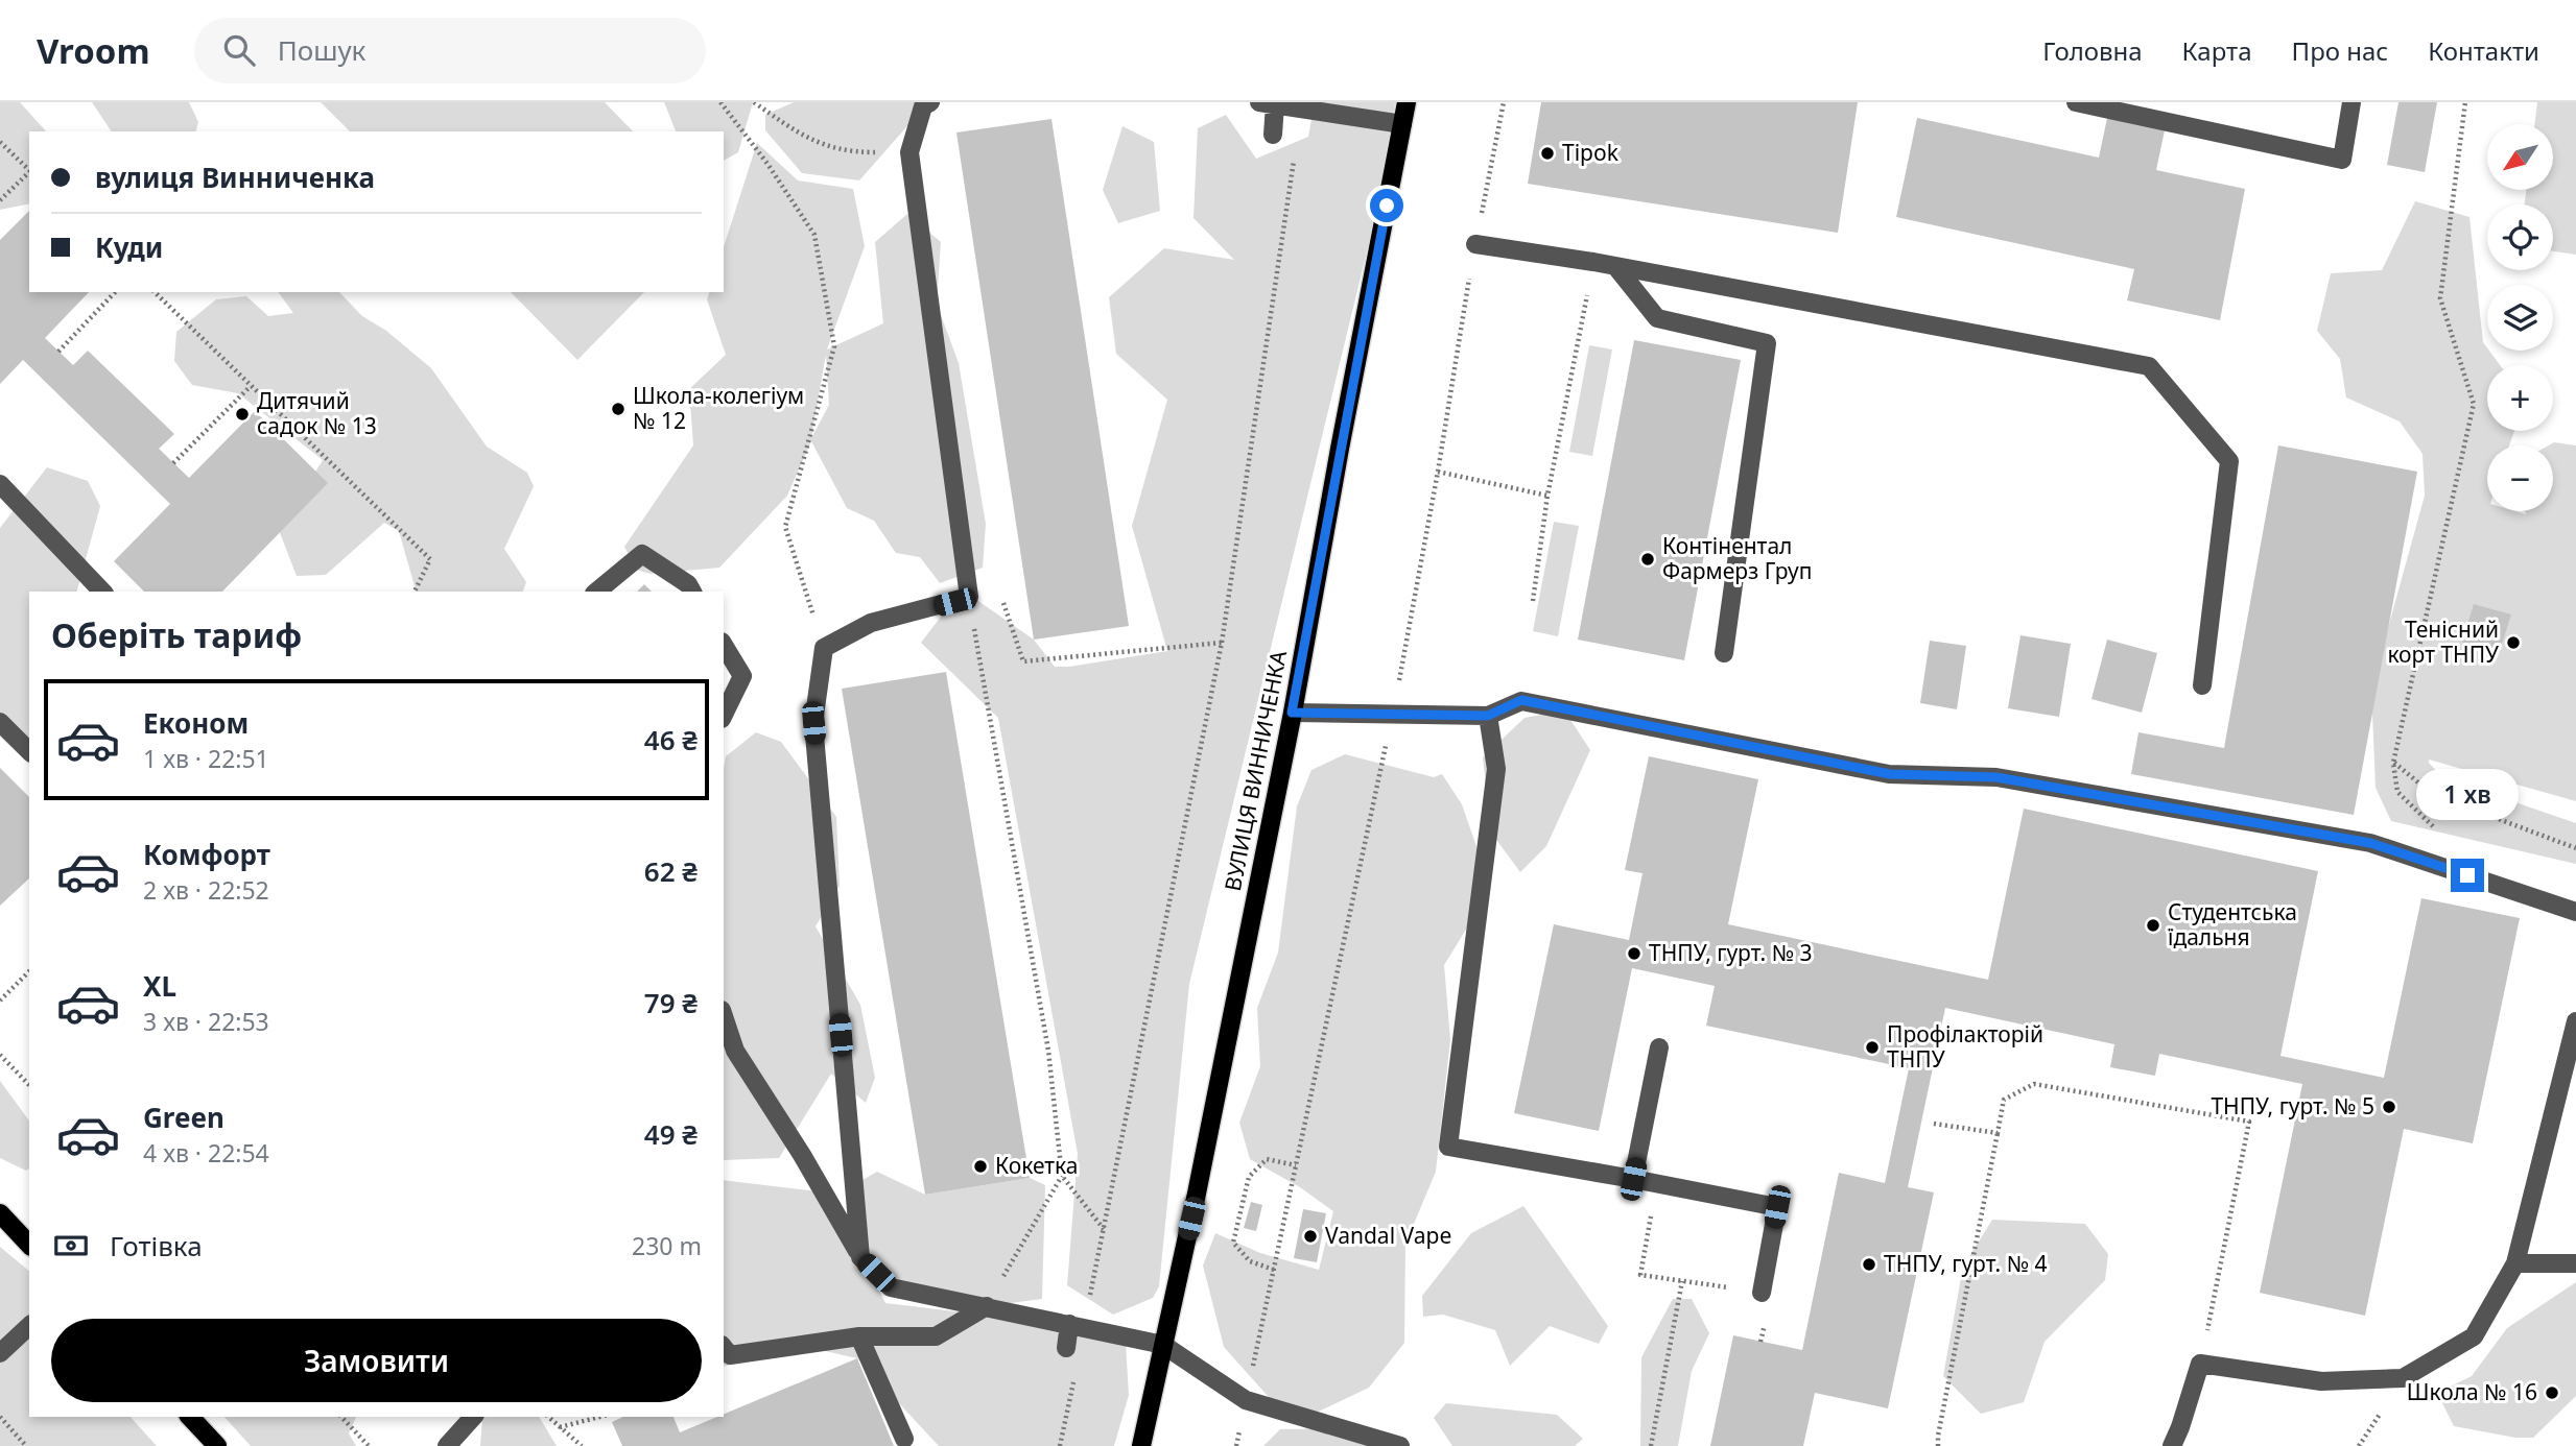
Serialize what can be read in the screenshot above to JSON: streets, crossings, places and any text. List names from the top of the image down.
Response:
{
  "streets": {
    "main road": ["ВУЛИЦЯ ВИННИЧЕНКА"]
  },
  "places": [
    "Tipok",
    "Школа-колегіум № 12",
    "Дитячий садок № 13",
    "Контінентал Фармерз Груп",
    "Тенісний корт ТНПУ",
    "Студентська їдальня",
    "ТНПУ, гурт. № 3",
    "Профілакторій ТНПУ",
    "ТНПУ, гурт. № 5",
    "Кокетка",
    "Vandal Vape",
    "ТНПУ, гурт. № 4",
    "Школа № 16"
  ],
  "north": "bottom left",
  "page": {
    "header": "Vroom",
    "search": "Пошук",
    "nav": [
      "Головна",
      "Карта",
      "Про нас",
      "Контакти"
    ],
    "map_buttons": ["+", "−"],
    "banner": ["вулиця Винниченка", "Куди"],
    "heading": "Оберіть тариф",
    "list": [
      {
        "name": "Економ",
        "note": "1 хв · 22:51",
        "value": "46 ₴"
      },
      {
        "name": "Комфорт",
        "note": "2 хв · 22:52",
        "value": "62 ₴"
      },
      {
        "name": "XL",
        "note": "3 хв · 22:53",
        "value": "79 ₴"
      },
      {
        "name": "Green",
        "note": "4 хв · 22:54",
        "value": "49 ₴"
      }
    ],
    "bubble": "1 хв",
    "pay": ["Готівка", "230 m"],
    "buttons": "Замовити"
  }
}
